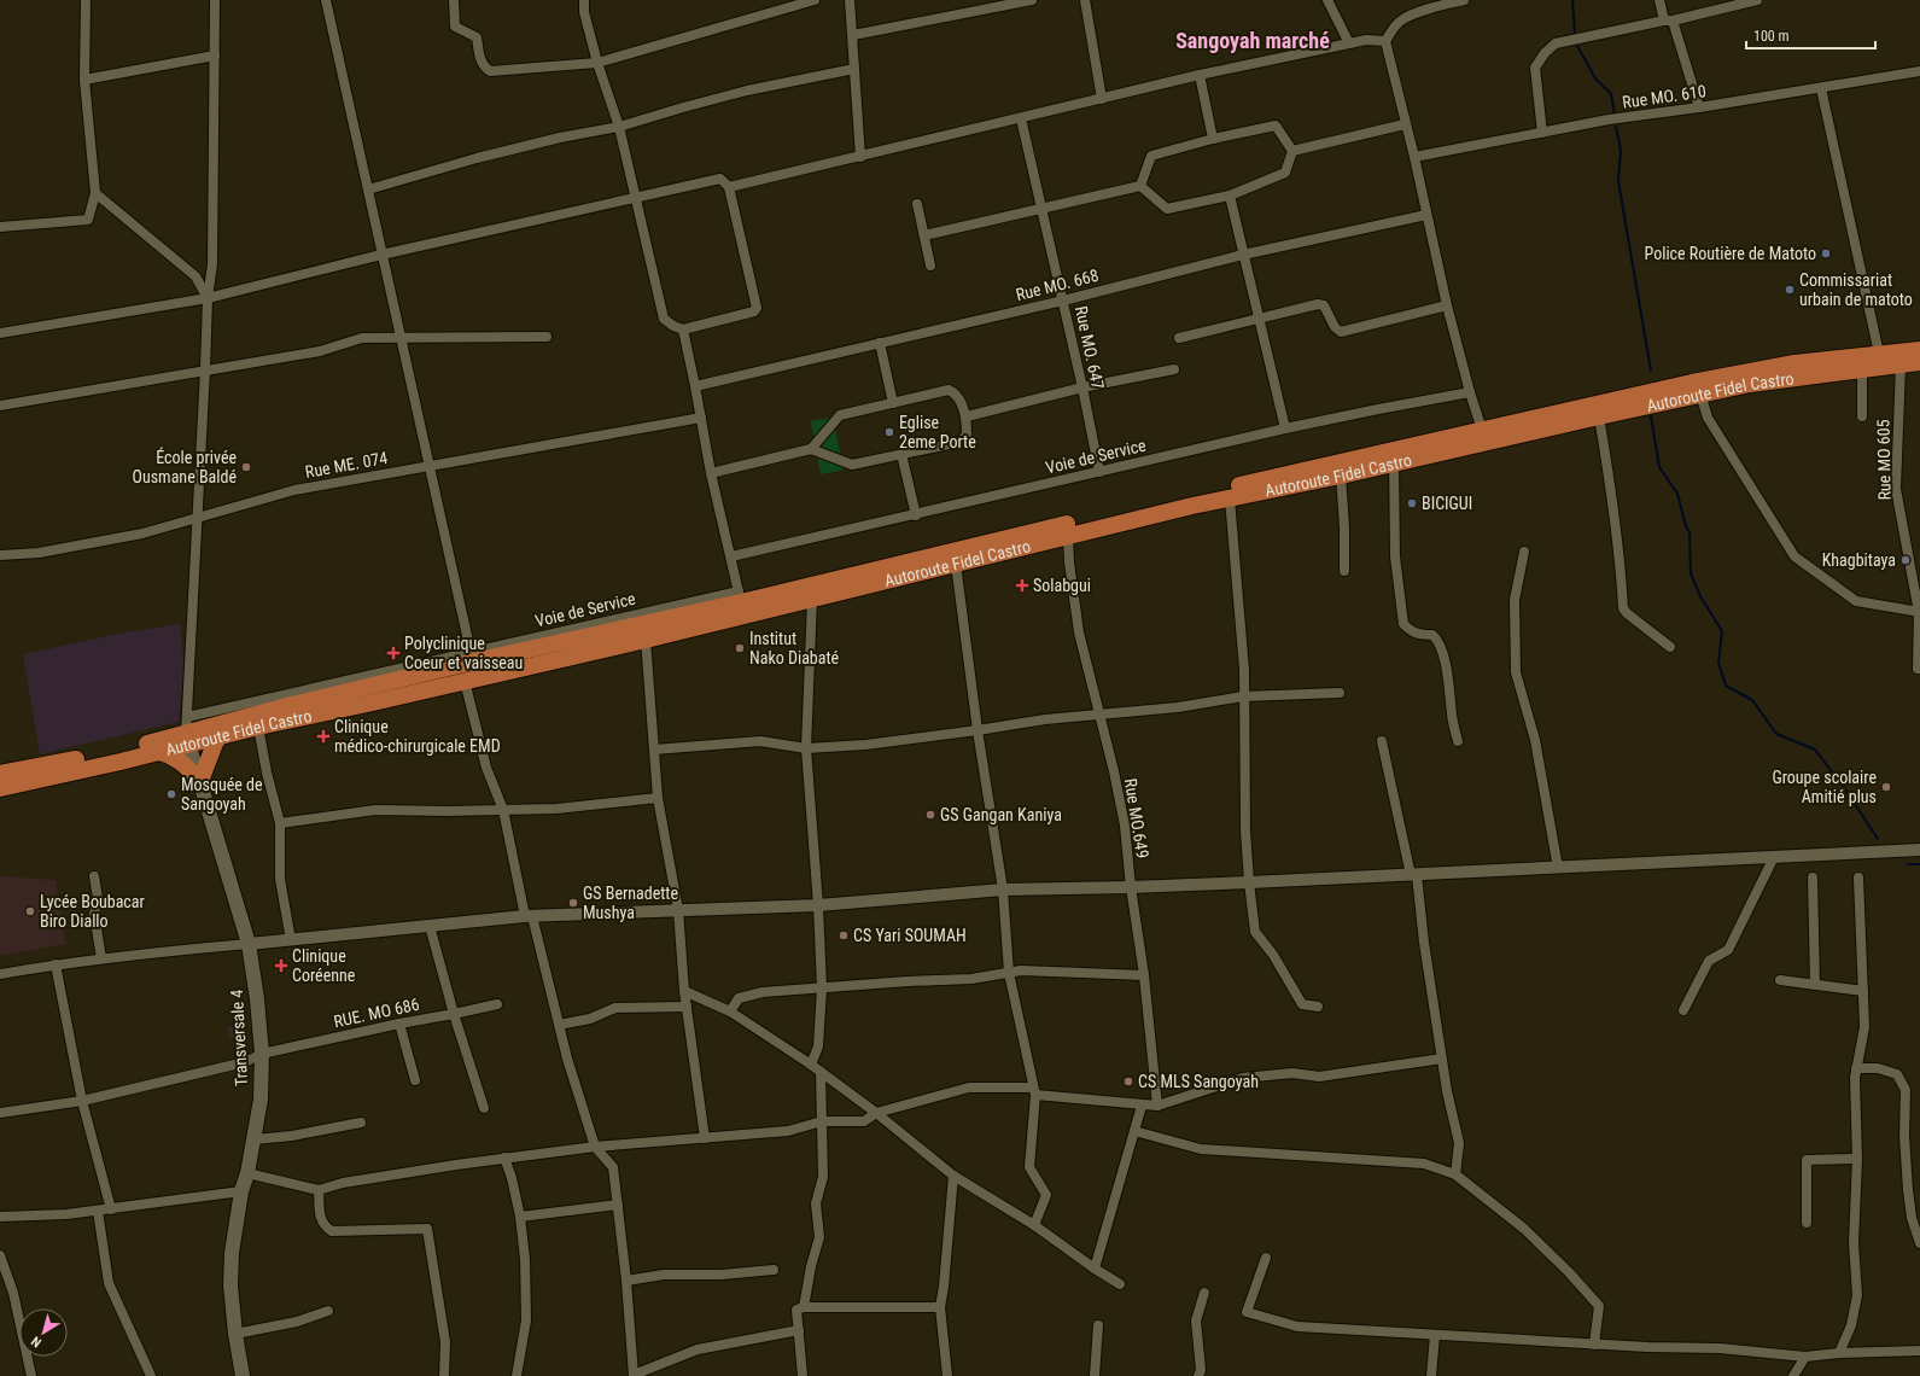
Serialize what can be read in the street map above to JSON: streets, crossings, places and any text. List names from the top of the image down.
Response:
{
  "streets": {
    "highway": ["Autoroute Fidel Castro"],
    "main road": ["Transversale 4"],
    "street": [
      "Rue MO. 610",
      "Rue MO. 668",
      "Rue MO. 647",
      "Voie de Service",
      "Rue MO 605",
      "Rue ME. 074",
      "Rue MO.649",
      "RUE. MO 686"
    ]
  },
  "crossings": [
    ["Rue MO. 668", "Rue MO. 647"],
    ["Rue MO. 647", "Voie de Service"],
    ["Autoroute Fidel Castro", "Voie de Service"],
    ["Autoroute Fidel Castro", "Rue MO 605"],
    ["Autoroute Fidel Castro", "Rue MO.649"],
    ["Autoroute Fidel Castro", "Transversale 4"],
    ["RUE. MO 686", "Transversale 4"]
  ],
  "districts": ["Sangoyah marché"],
  "places": {
    "other": [
      "Police Routière de Matoto",
      "Commissariat urbain de matoto",
      "Eglise 2eme Porte",
      "École privée Ousmane Baldé",
      "BICIGUI",
      "Khagbitaya",
      "Institut Nako Diabaté",
      "Groupe scolaire Amitié plus",
      "Mosquée de Sangoyah",
      "GS Gangan Kaniya",
      "GS Bernadette Mushya",
      "Lycée Boubacar Biro Diallo",
      "CS Yari SOUMAH",
      "CS MLS Sangoyah"
    ],
    "health": [
      "Solabgui",
      "Polyclinique Coeur et vaisseau",
      "Clinique médico-chirurgicale EMD",
      "Clinique Coréenne"
    ]
  },
  "scale_bar": "100 m",
  "north": "bottom left"
}
